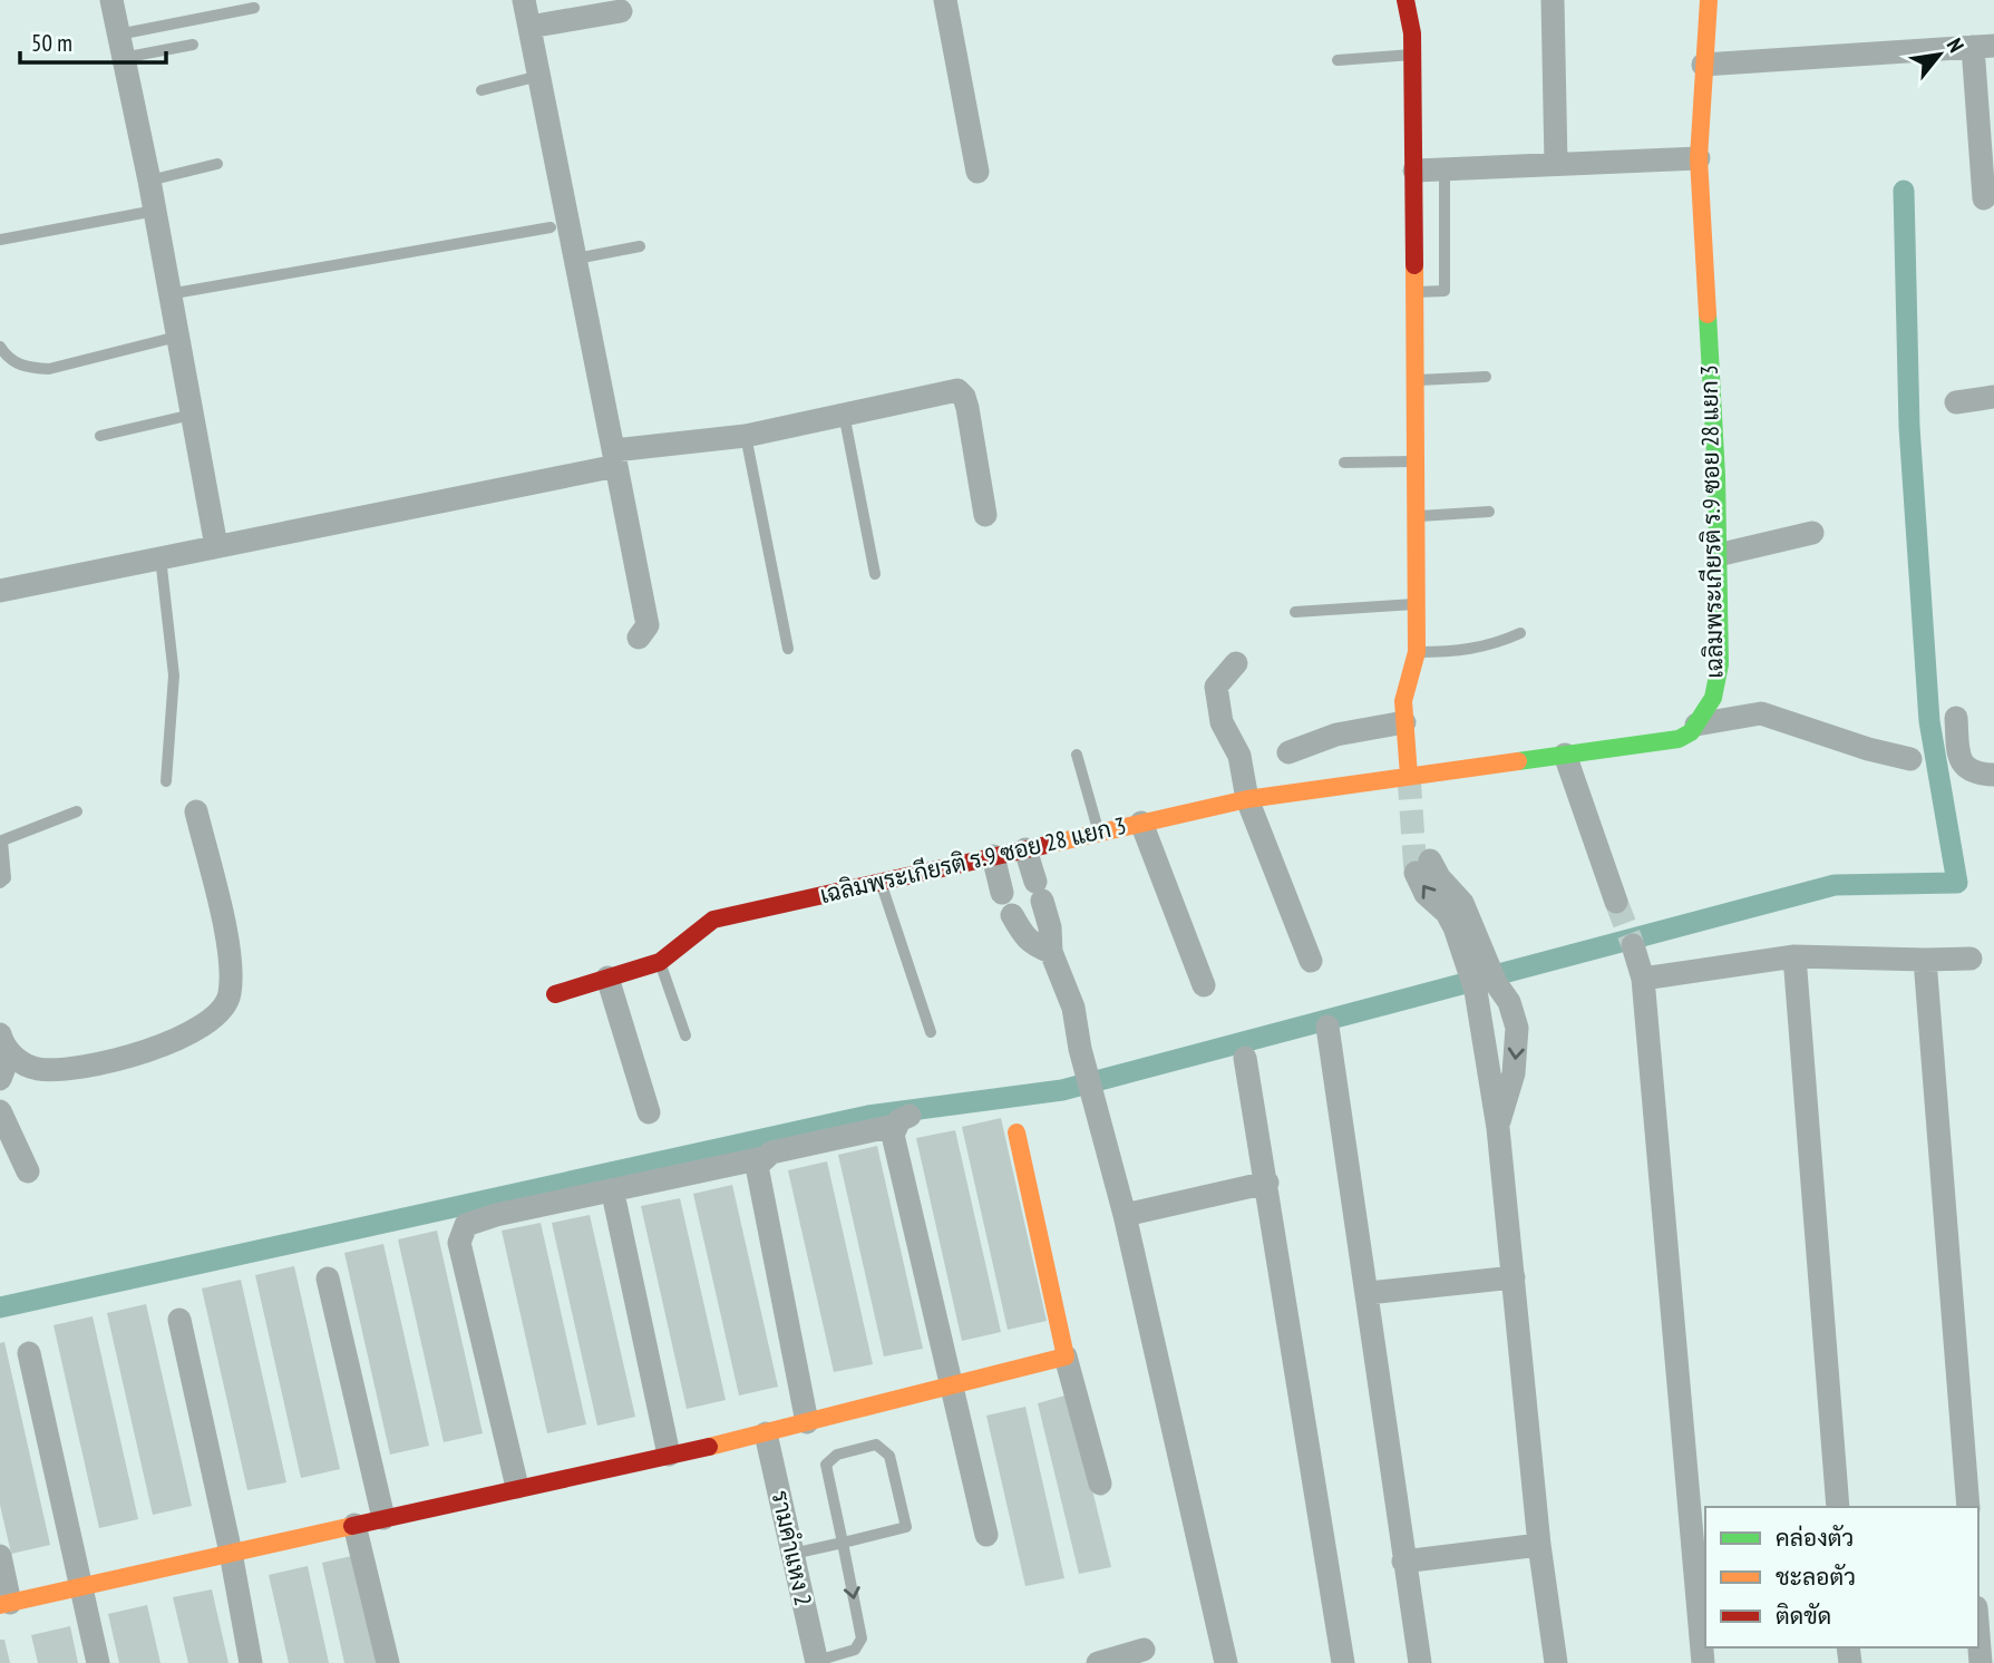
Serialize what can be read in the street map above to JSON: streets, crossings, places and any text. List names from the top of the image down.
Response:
{
  "streets": {
    "street": ["เฉลิมพระเกียรติ ร.9 ซอย 28 แยก 3", "รามคำแหง 2"]
  },
  "legend": ["คล่องตัว", "ชะลอตัว", "ติดขัด"],
  "scale_bar": "50 m",
  "north": "top right"
}
